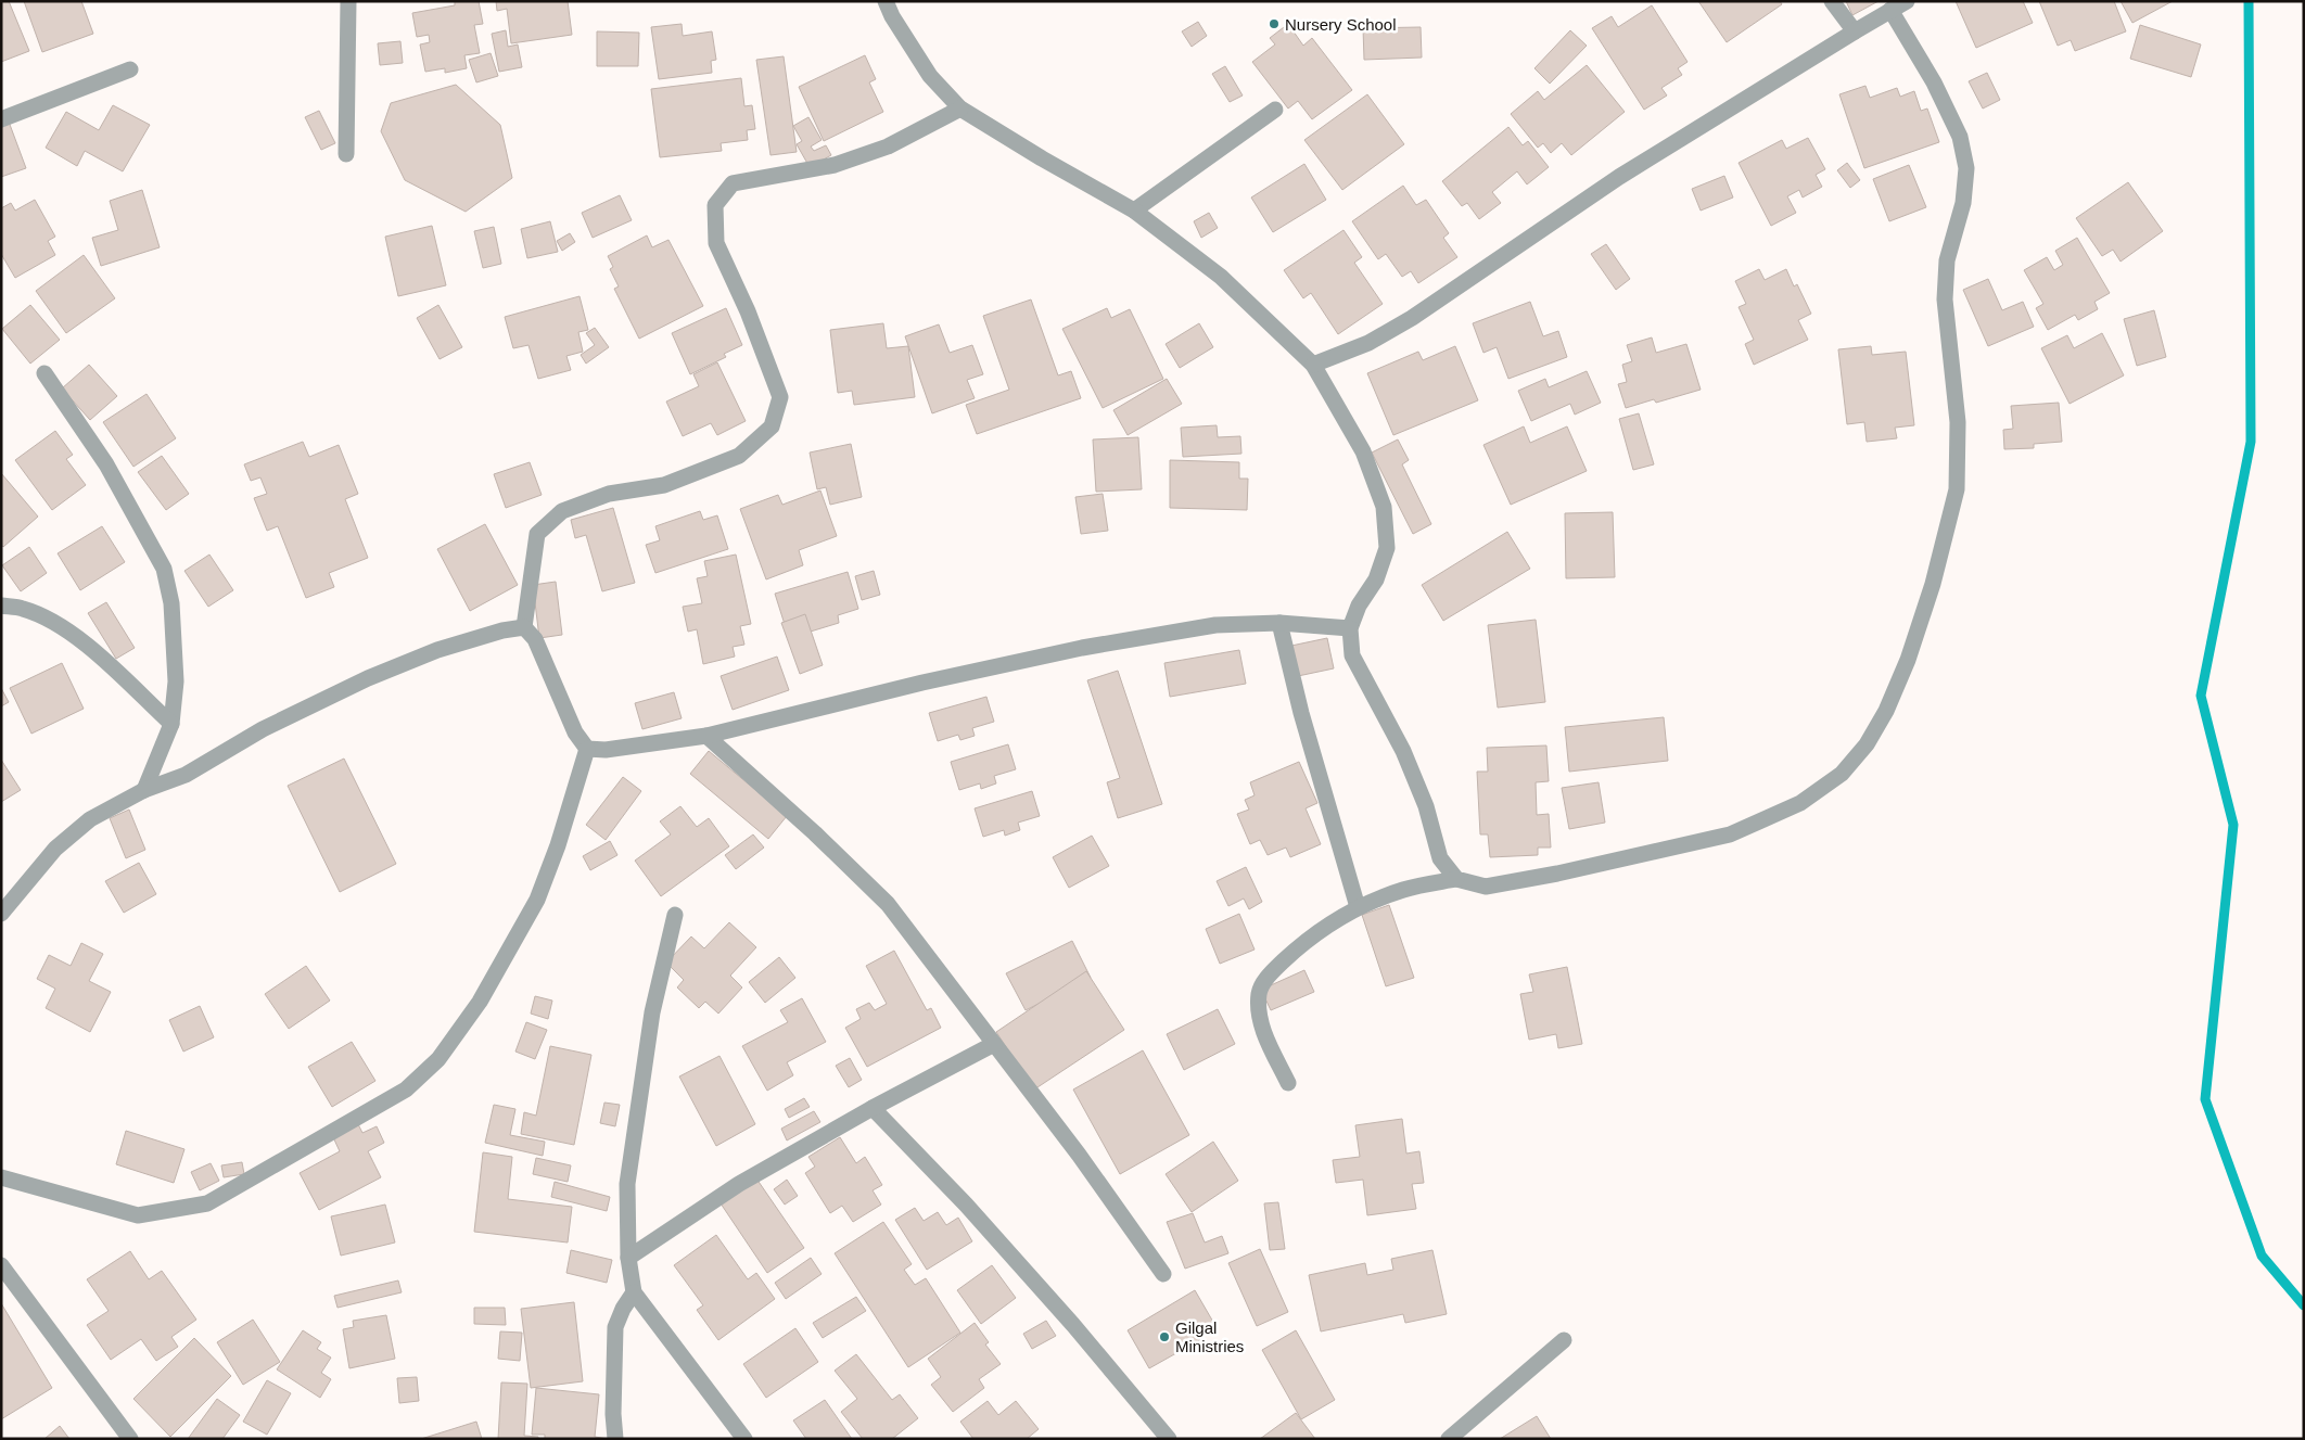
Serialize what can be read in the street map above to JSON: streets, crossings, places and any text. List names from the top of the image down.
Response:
{
  "places": ["Nursery School", "Gilgal Ministries"]
}
